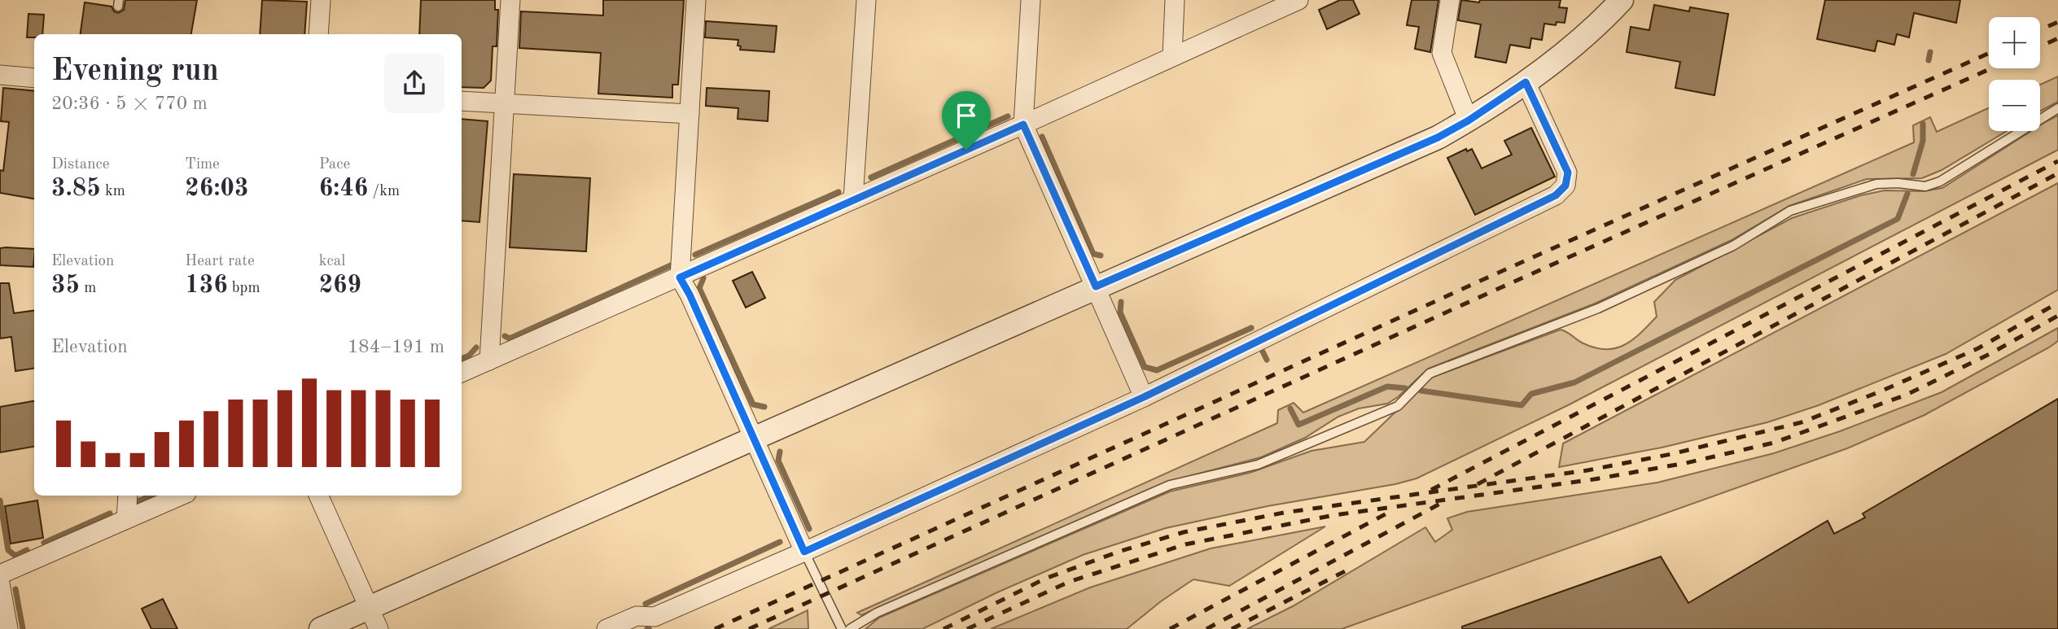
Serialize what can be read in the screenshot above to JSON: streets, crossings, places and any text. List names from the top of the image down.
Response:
{
  "page": {
    "map_buttons": ["+", "−"],
    "heading": ["Evening run", "20:36 · 5 × 770 m"],
    "stats": [
      ["Distance", "3.85 km"],
      ["Time", "26:03"],
      ["Pace", "6:46 /km"],
      ["Elevation", "35 m"],
      ["Heart rate", "136 bpm"],
      ["kcal", "269"]
    ],
    "chart": ["Elevation", "184–191 m"]
  }
}
